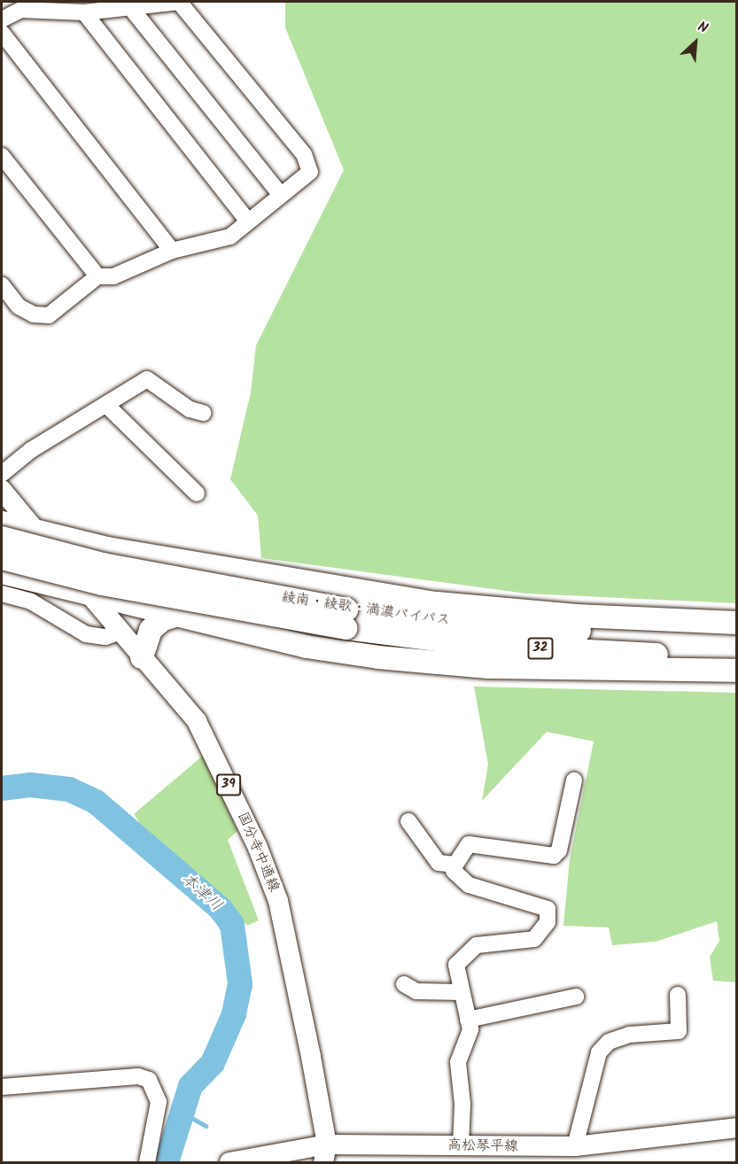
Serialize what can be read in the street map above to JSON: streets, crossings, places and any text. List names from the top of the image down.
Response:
{
  "streets": {
    "highway": ["綾南・綾歌・満濃バイパス", "32"],
    "main road": ["39", "国分寺中通線", "高松琴平線"]
  },
  "crossings": [
    ["国分寺中通線", "高松琴平線"]
  ],
  "water": ["本津川"],
  "north": "top right"
}
